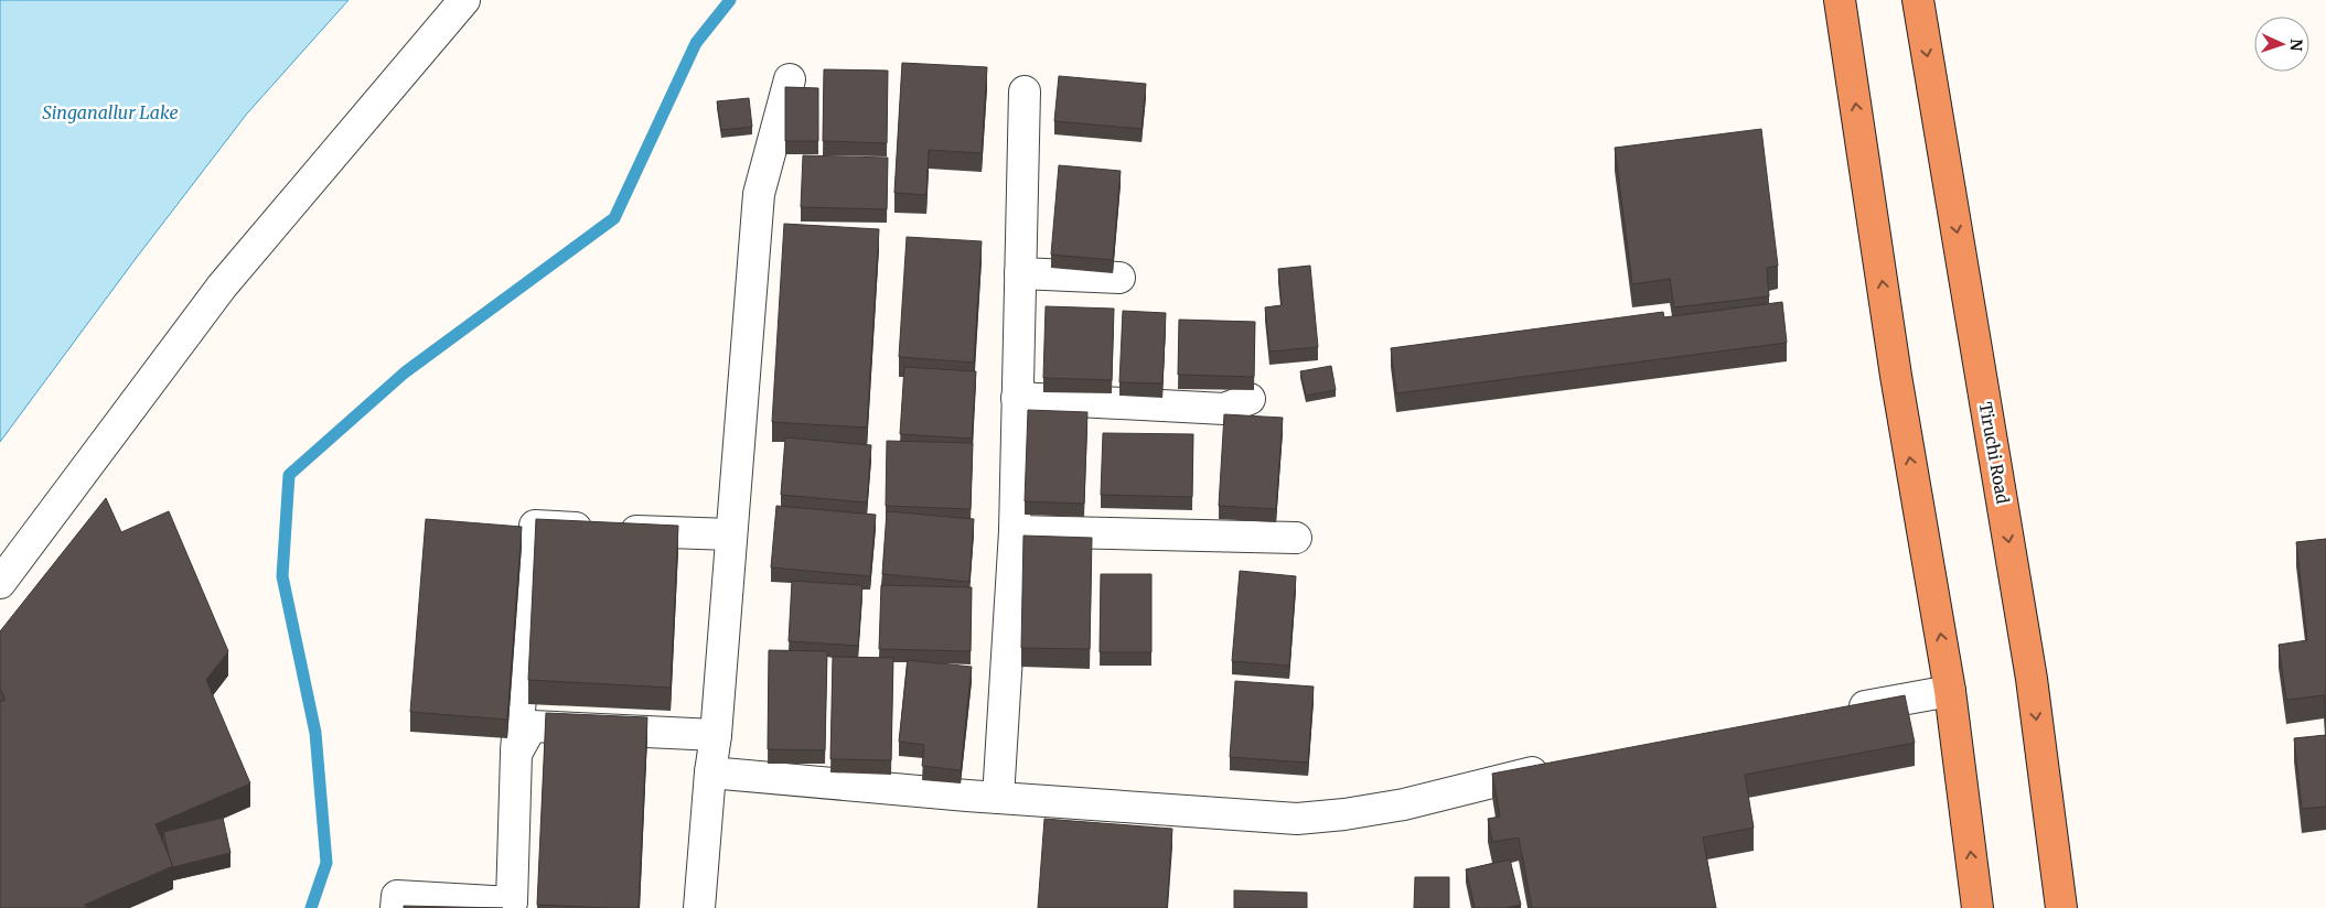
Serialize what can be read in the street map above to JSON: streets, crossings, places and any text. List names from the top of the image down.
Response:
{
  "streets": {
    "highway": ["Tiruchi Road"]
  },
  "water": ["Singanallur Lake"],
  "north": "right"
}
